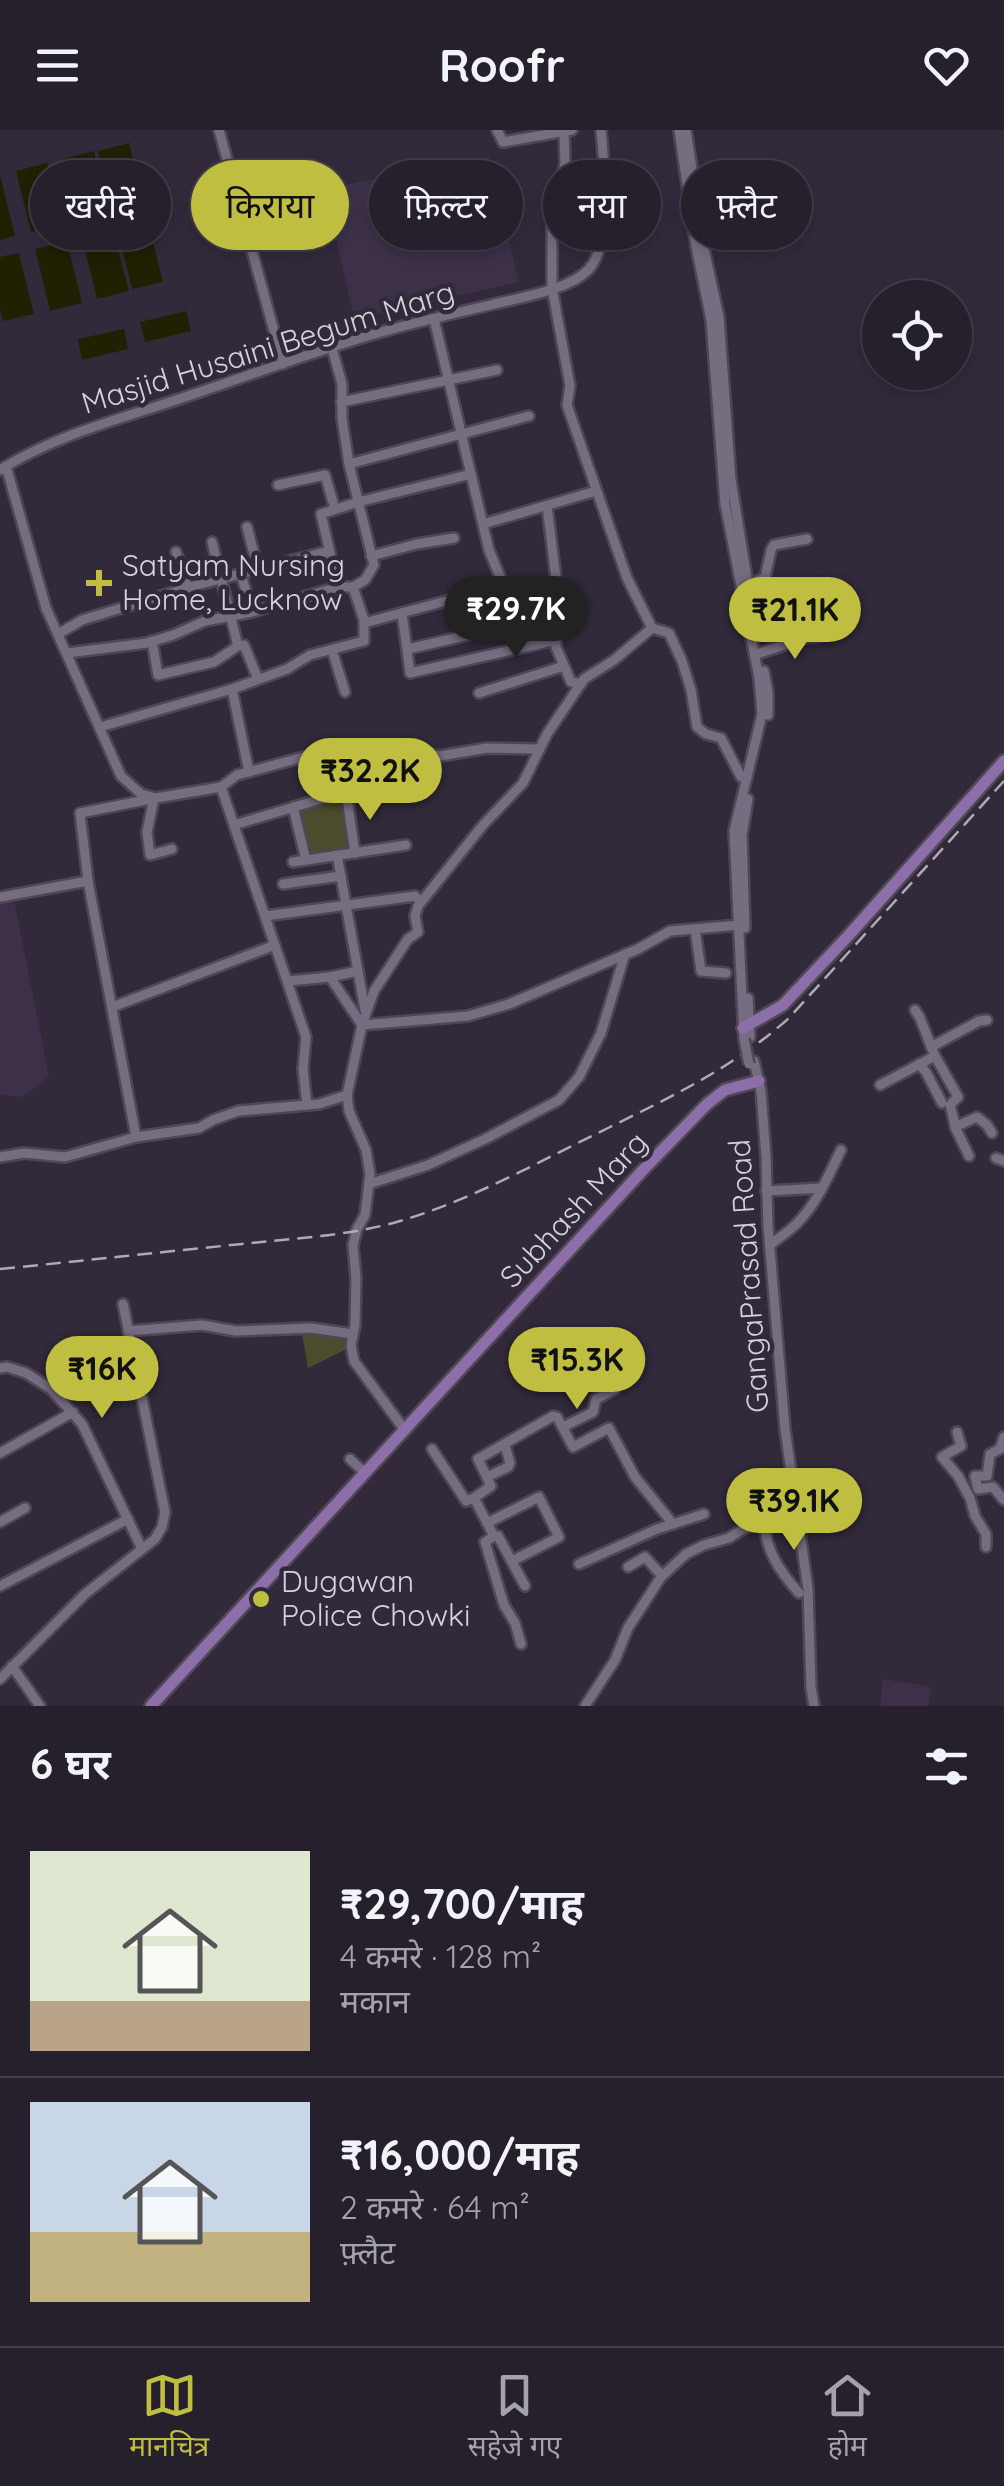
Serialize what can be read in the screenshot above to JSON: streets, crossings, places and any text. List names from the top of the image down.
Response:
{
  "streets": {
    "main road": ["Subhash Marg"],
    "street": ["Masjid Husaini Begum Marg", "GangaPrasad Road"]
  },
  "crossings": [
    ["Subhash Marg", "GangaPrasad Road"]
  ],
  "places": {
    "health": ["Satyam Nursing Home, Lucknow"],
    "other": ["Dugawan Police Chowki"]
  },
  "page": {
    "header": "Roofr",
    "chip": [
      "खरीदें",
      "किराया",
      "फ़िल्टर",
      "नया",
      "फ़्लैट"
    ],
    "price": [
      "₹29.7K",
      "₹21.1K",
      "₹32.2K",
      "₹15.3K",
      "₹16K",
      "₹39.1K"
    ],
    "heading": "6 घर",
    "list": [
      {
        "name": "₹29,700/माह",
        "note": "4 कमरे · 128 m² · मकान"
      },
      {
        "name": "₹16,000/माह",
        "note": "2 कमरे · 64 m² · फ़्लैट"
      }
    ],
    "tabs": ["मानचित्र", "सहेजे गए", "होम"]
  }
}
